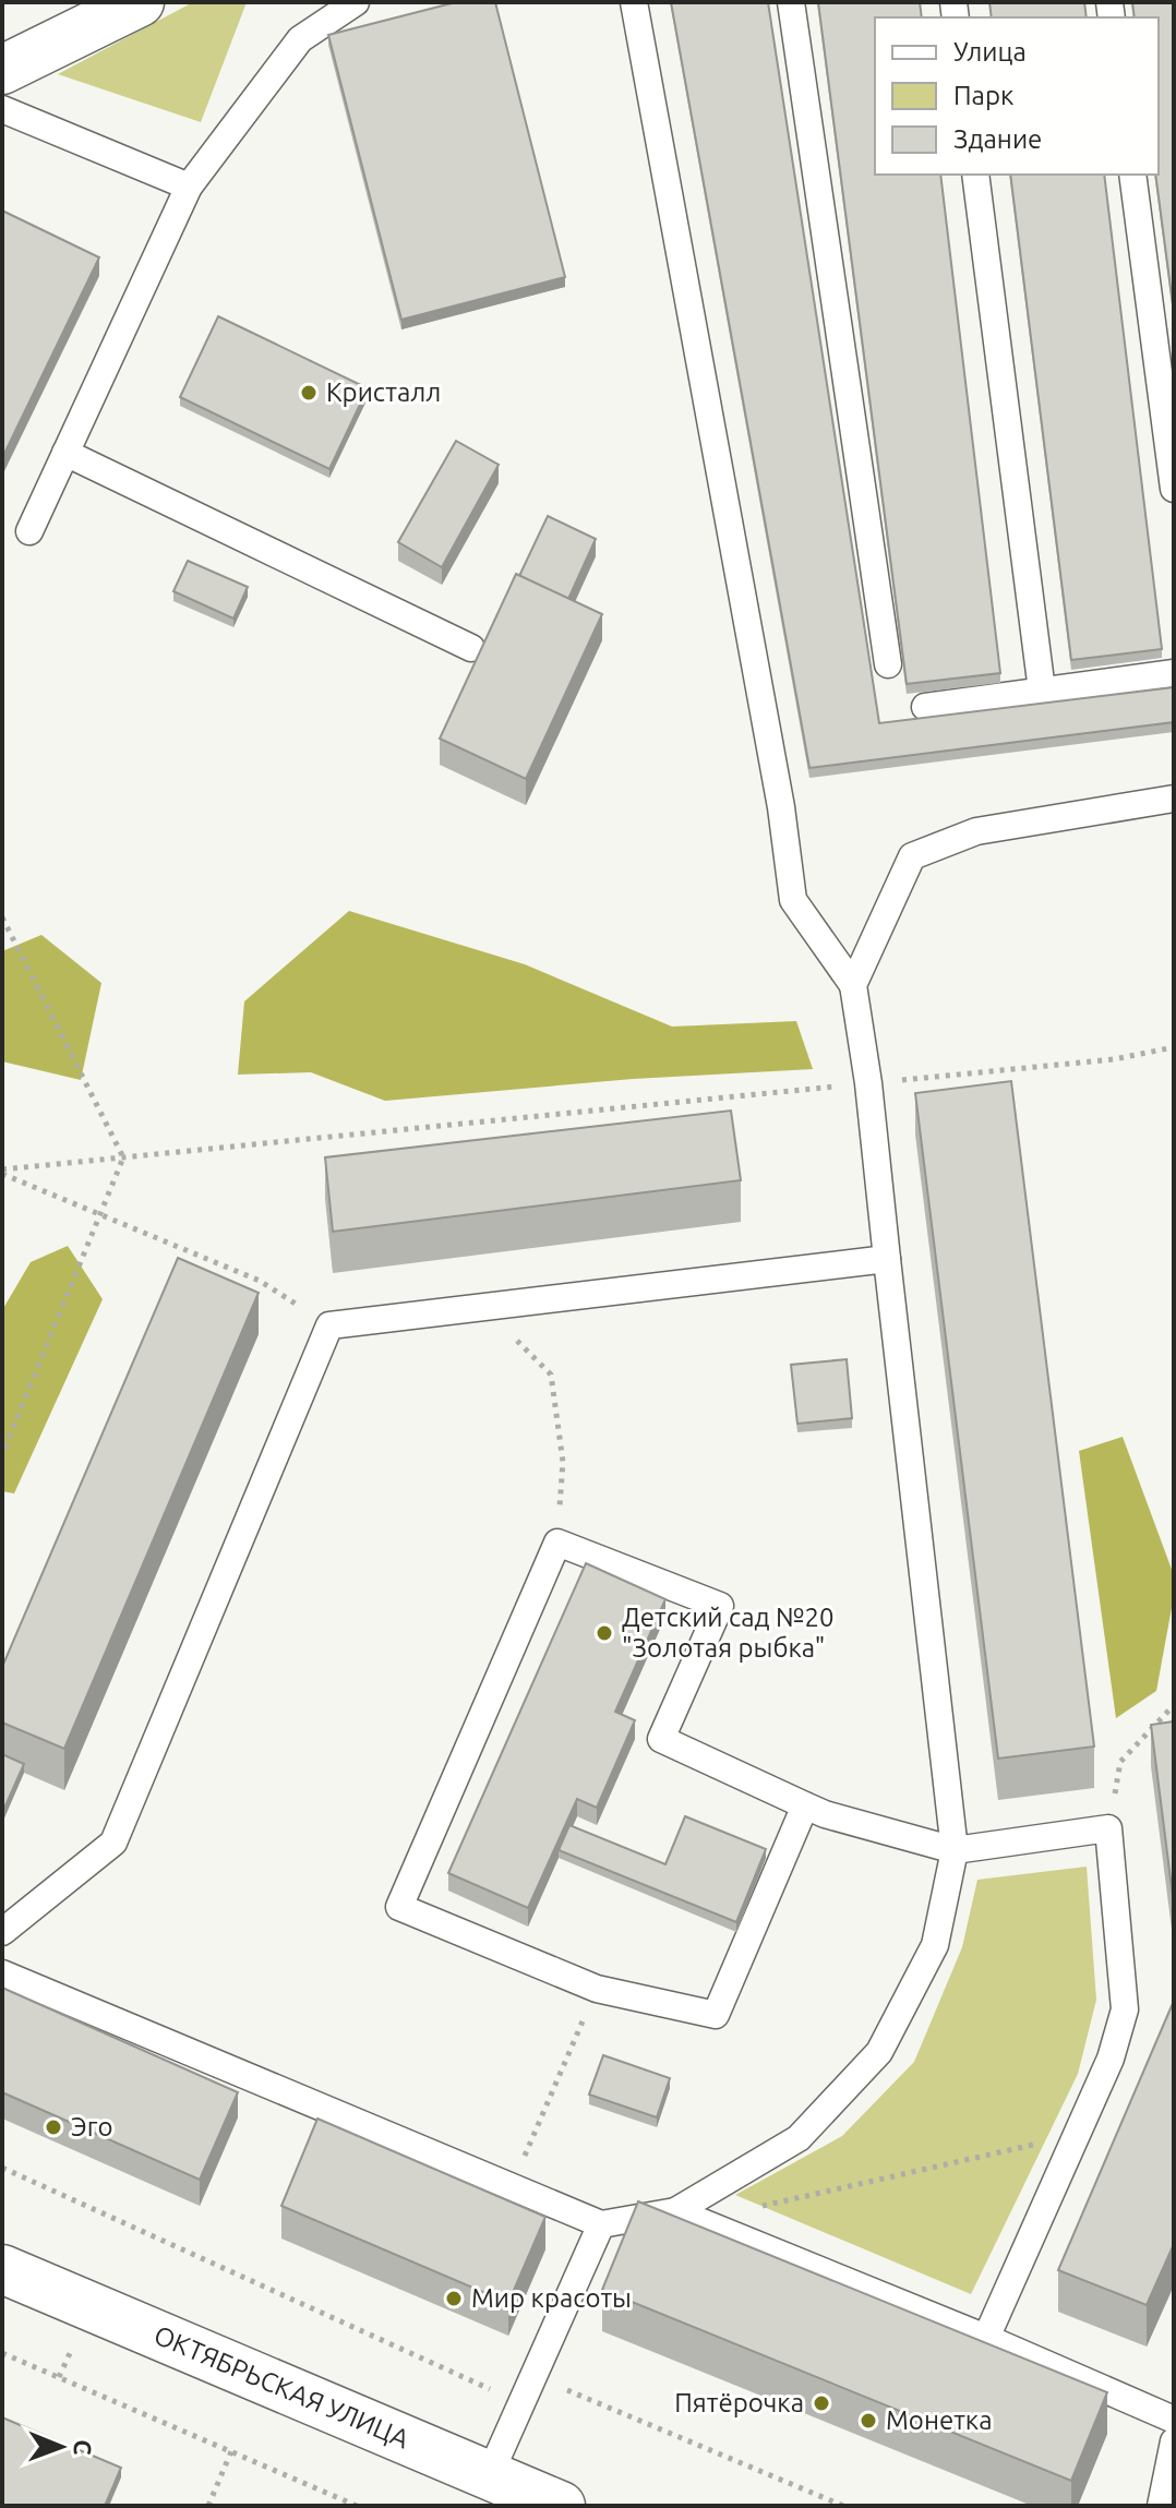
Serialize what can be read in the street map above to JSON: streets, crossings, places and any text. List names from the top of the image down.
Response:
{
  "streets": {
    "street": ["ОКТЯБРЬСКАЯ УЛИЦА"]
  },
  "places": [
    "Кристалл",
    "Детский сад №20 \"Золотая рыбка\"",
    "Эго",
    "Мир красоты",
    "Пятёрочка",
    "Монетка"
  ],
  "legend": ["Улица", "Парк", "Здание"],
  "north": "right"
}
